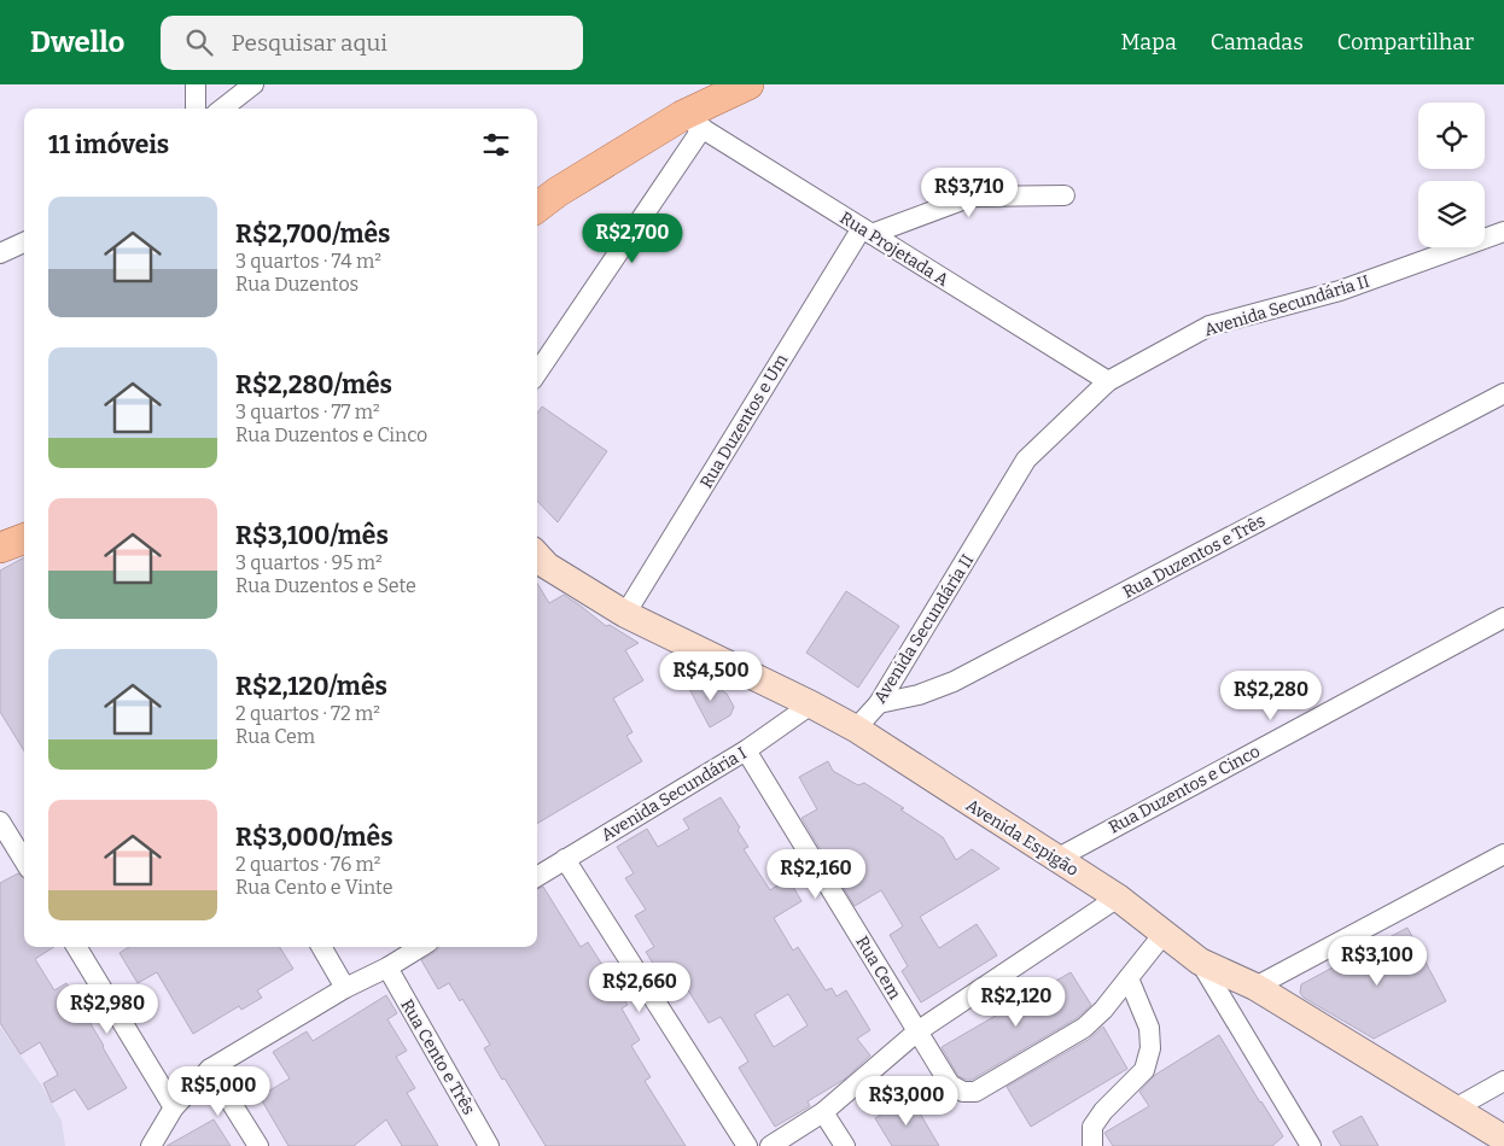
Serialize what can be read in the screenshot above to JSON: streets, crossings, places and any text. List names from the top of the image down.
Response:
{
  "streets": {
    "street": [
      "Rua Projetada A",
      "Avenida Secundária II",
      "Rua Duzentos e Um",
      "Rua Duzentos e Três",
      "Rua Duzentos e Cinco",
      "Avenida Secundária I",
      "Avenida Espigão",
      "Rua Cem",
      "Rua Cento e Três"
    ]
  },
  "crossings": [
    ["Rua Projetada A", "Avenida Secundária II"],
    ["Rua Projetada A", "Rua Duzentos e Um"],
    ["Avenida Secundária II", "Rua Duzentos e Três"],
    ["Avenida Secundária II", "Avenida Espigão"],
    ["Rua Duzentos e Um", "Avenida Espigão"],
    ["Rua Duzentos e Cinco", "Avenida Espigão"],
    ["Avenida Secundária I", "Avenida Espigão"],
    ["Avenida Secundária I", "Rua Cem"],
    ["Avenida Espigão", "Rua Cem"]
  ],
  "page": {
    "header": "Dwello",
    "search": "Pesquisar aqui",
    "nav": ["Mapa", "Camadas", "Compartilhar"],
    "heading": "11 imóveis",
    "price": [
      "R$3,710",
      "R$2,700",
      "R$4,500",
      "R$2,280",
      "R$2,160",
      "R$3,100",
      "R$2,660",
      "R$2,120",
      "R$2,980",
      "R$5,000",
      "R$3,000"
    ],
    "list": [
      {
        "name": "R$2,700/mês",
        "note": "3 quartos · 74 m² · Rua Duzentos"
      },
      {
        "name": "R$2,280/mês",
        "note": "3 quartos · 77 m² · Rua Duzentos e Cinco"
      },
      {
        "name": "R$3,100/mês",
        "note": "3 quartos · 95 m² · Rua Duzentos e Sete"
      },
      {
        "name": "R$2,120/mês",
        "note": "2 quartos · 72 m² · Rua Cem"
      },
      {
        "name": "R$3,000/mês",
        "note": "2 quartos · 76 m² · Rua Cento e Vinte"
      }
    ]
  }
}
